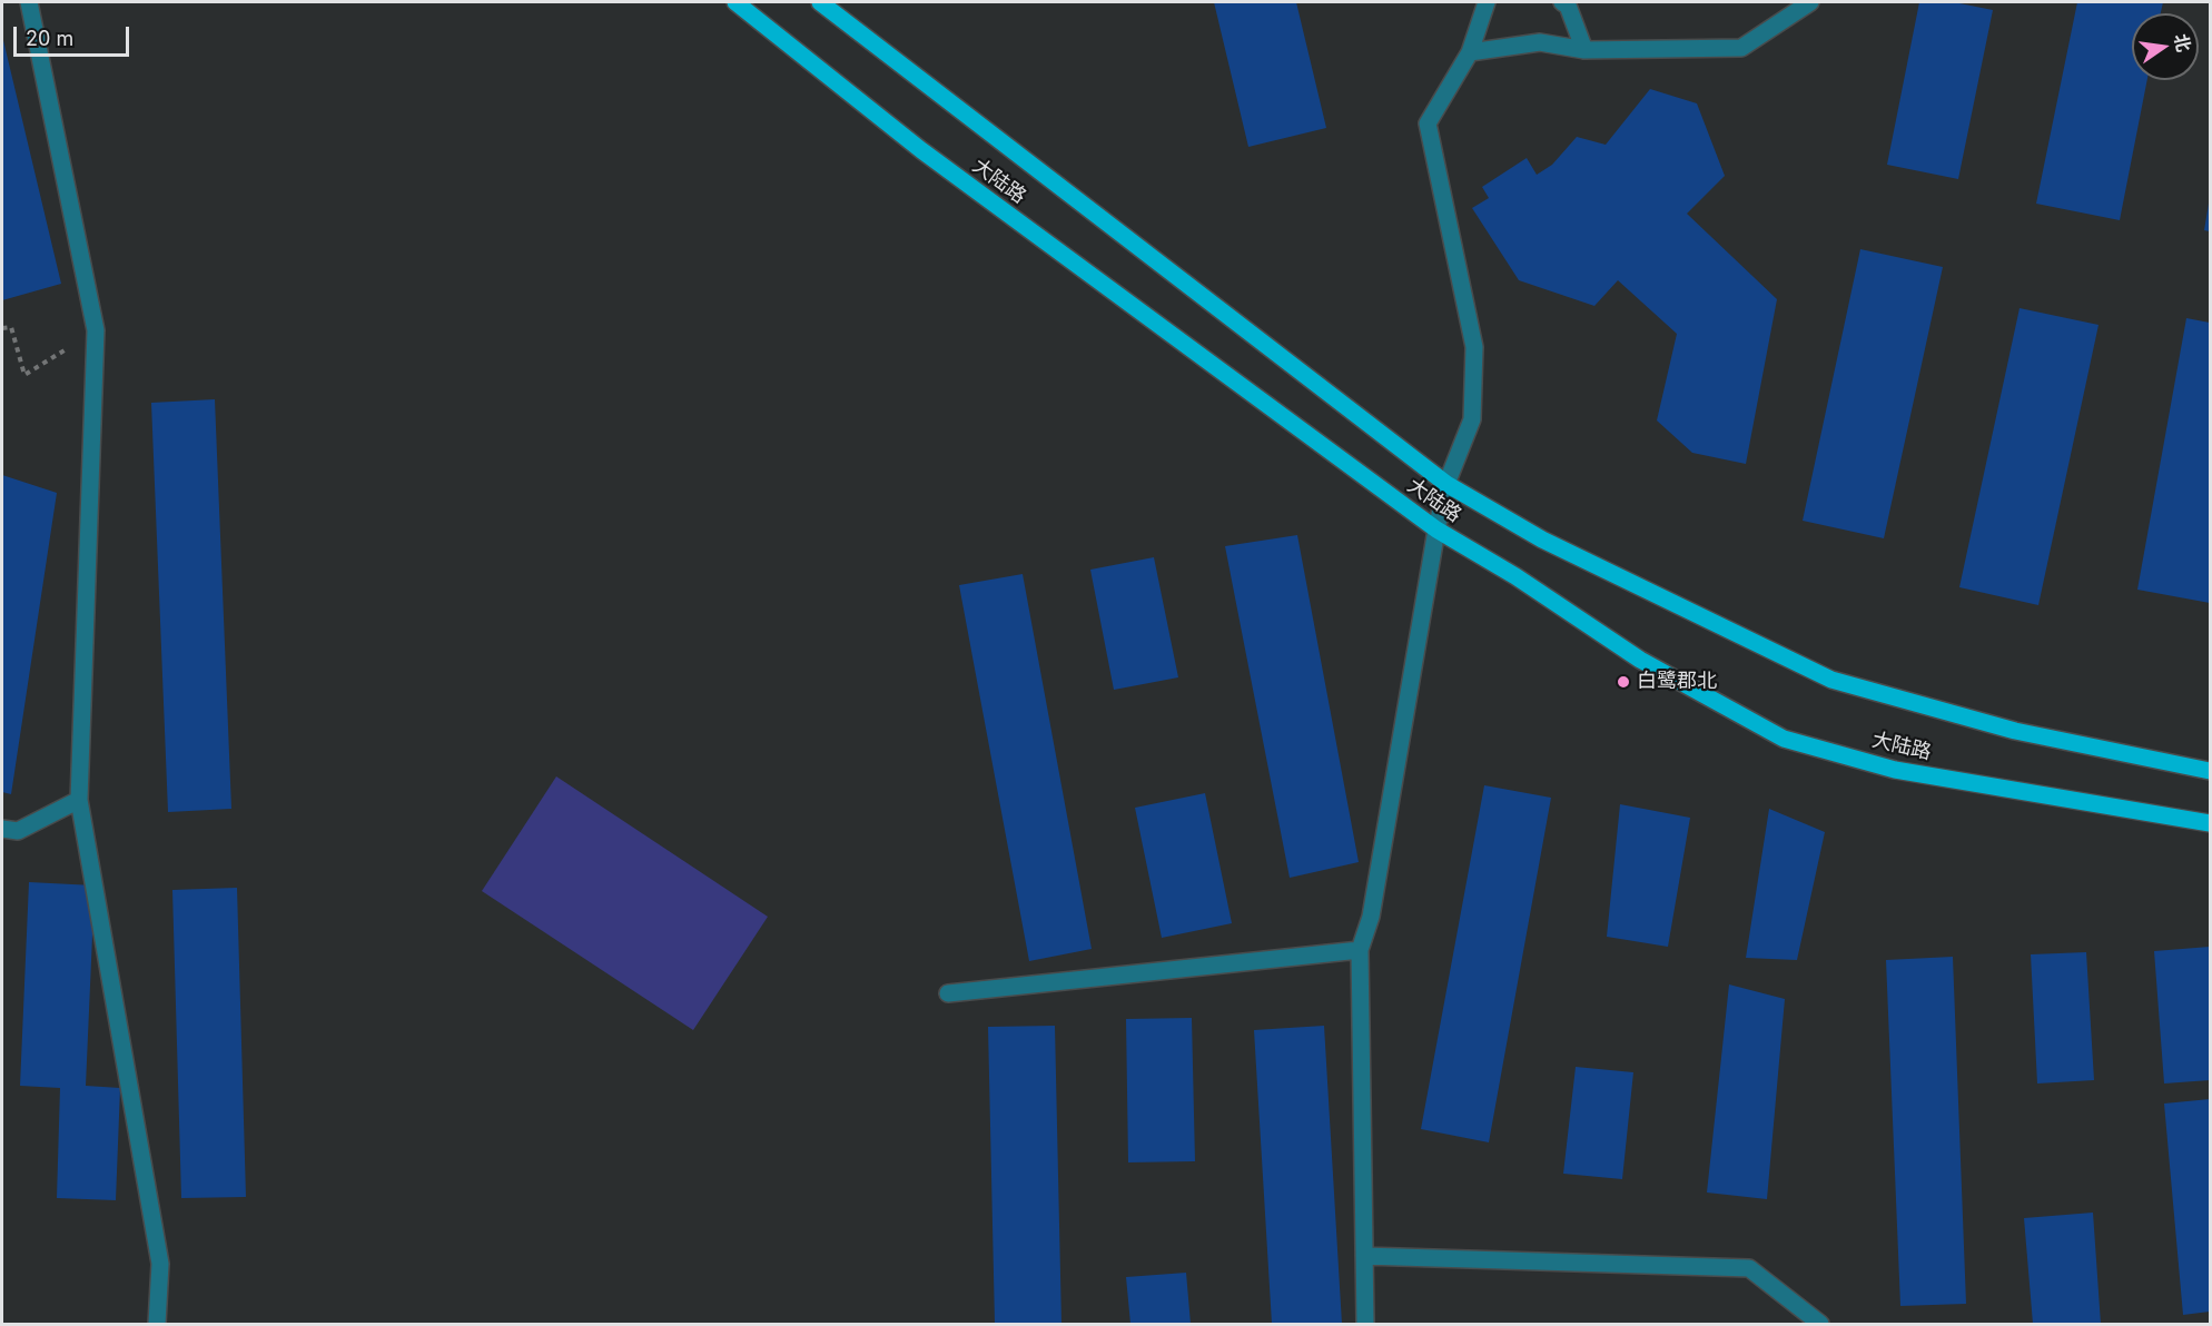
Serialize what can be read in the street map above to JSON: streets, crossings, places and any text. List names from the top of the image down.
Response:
{
  "streets": {
    "main road": ["大陆路"]
  },
  "places": ["白鹭郡北"],
  "scale_bar": "20 m",
  "north": "right"
}
